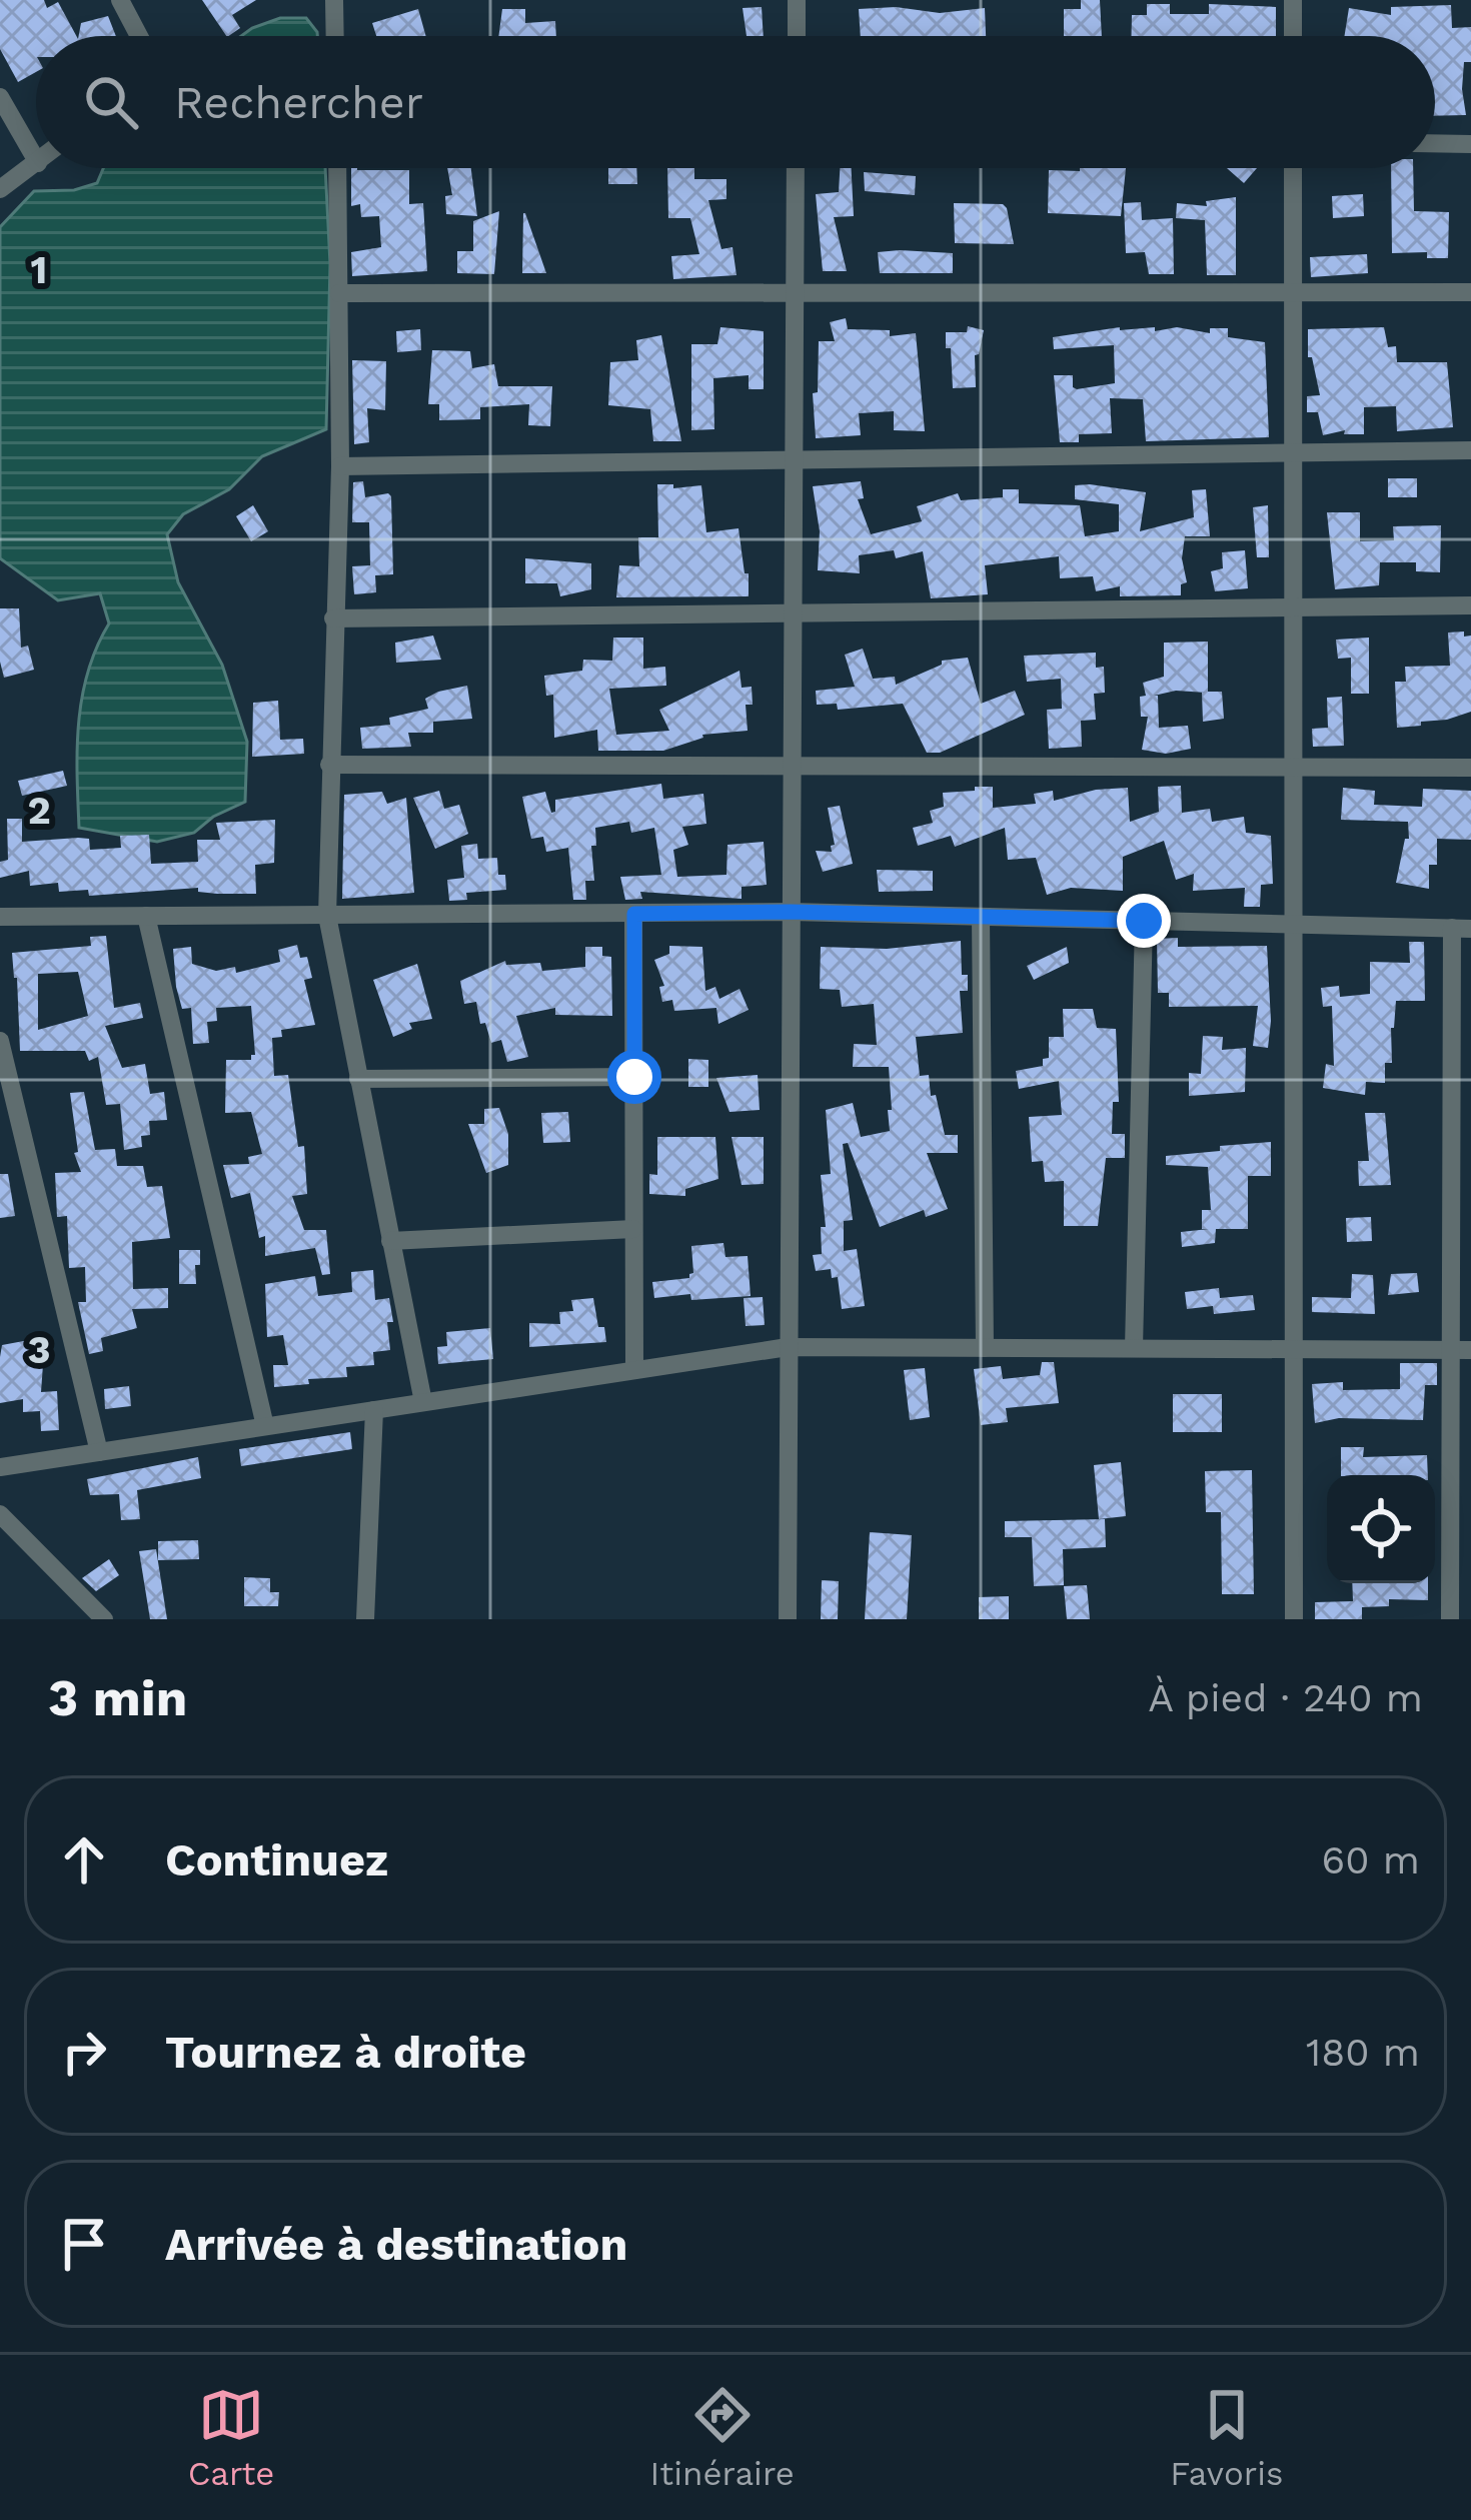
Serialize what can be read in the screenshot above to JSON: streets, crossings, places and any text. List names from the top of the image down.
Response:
{
  "page": {
    "search": "Rechercher",
    "heading": ["3 min", "À pied · 240 m"],
    "list": [
      ["Continuez", "60 m"],
      ["Tournez à droite", "180 m"],
      "Arrivée à destination"
    ],
    "nav": ["Carte", "Itinéraire", "Favoris"]
  },
  "grid": {
    "rows": ["1", "2", "3"]
  }
}
